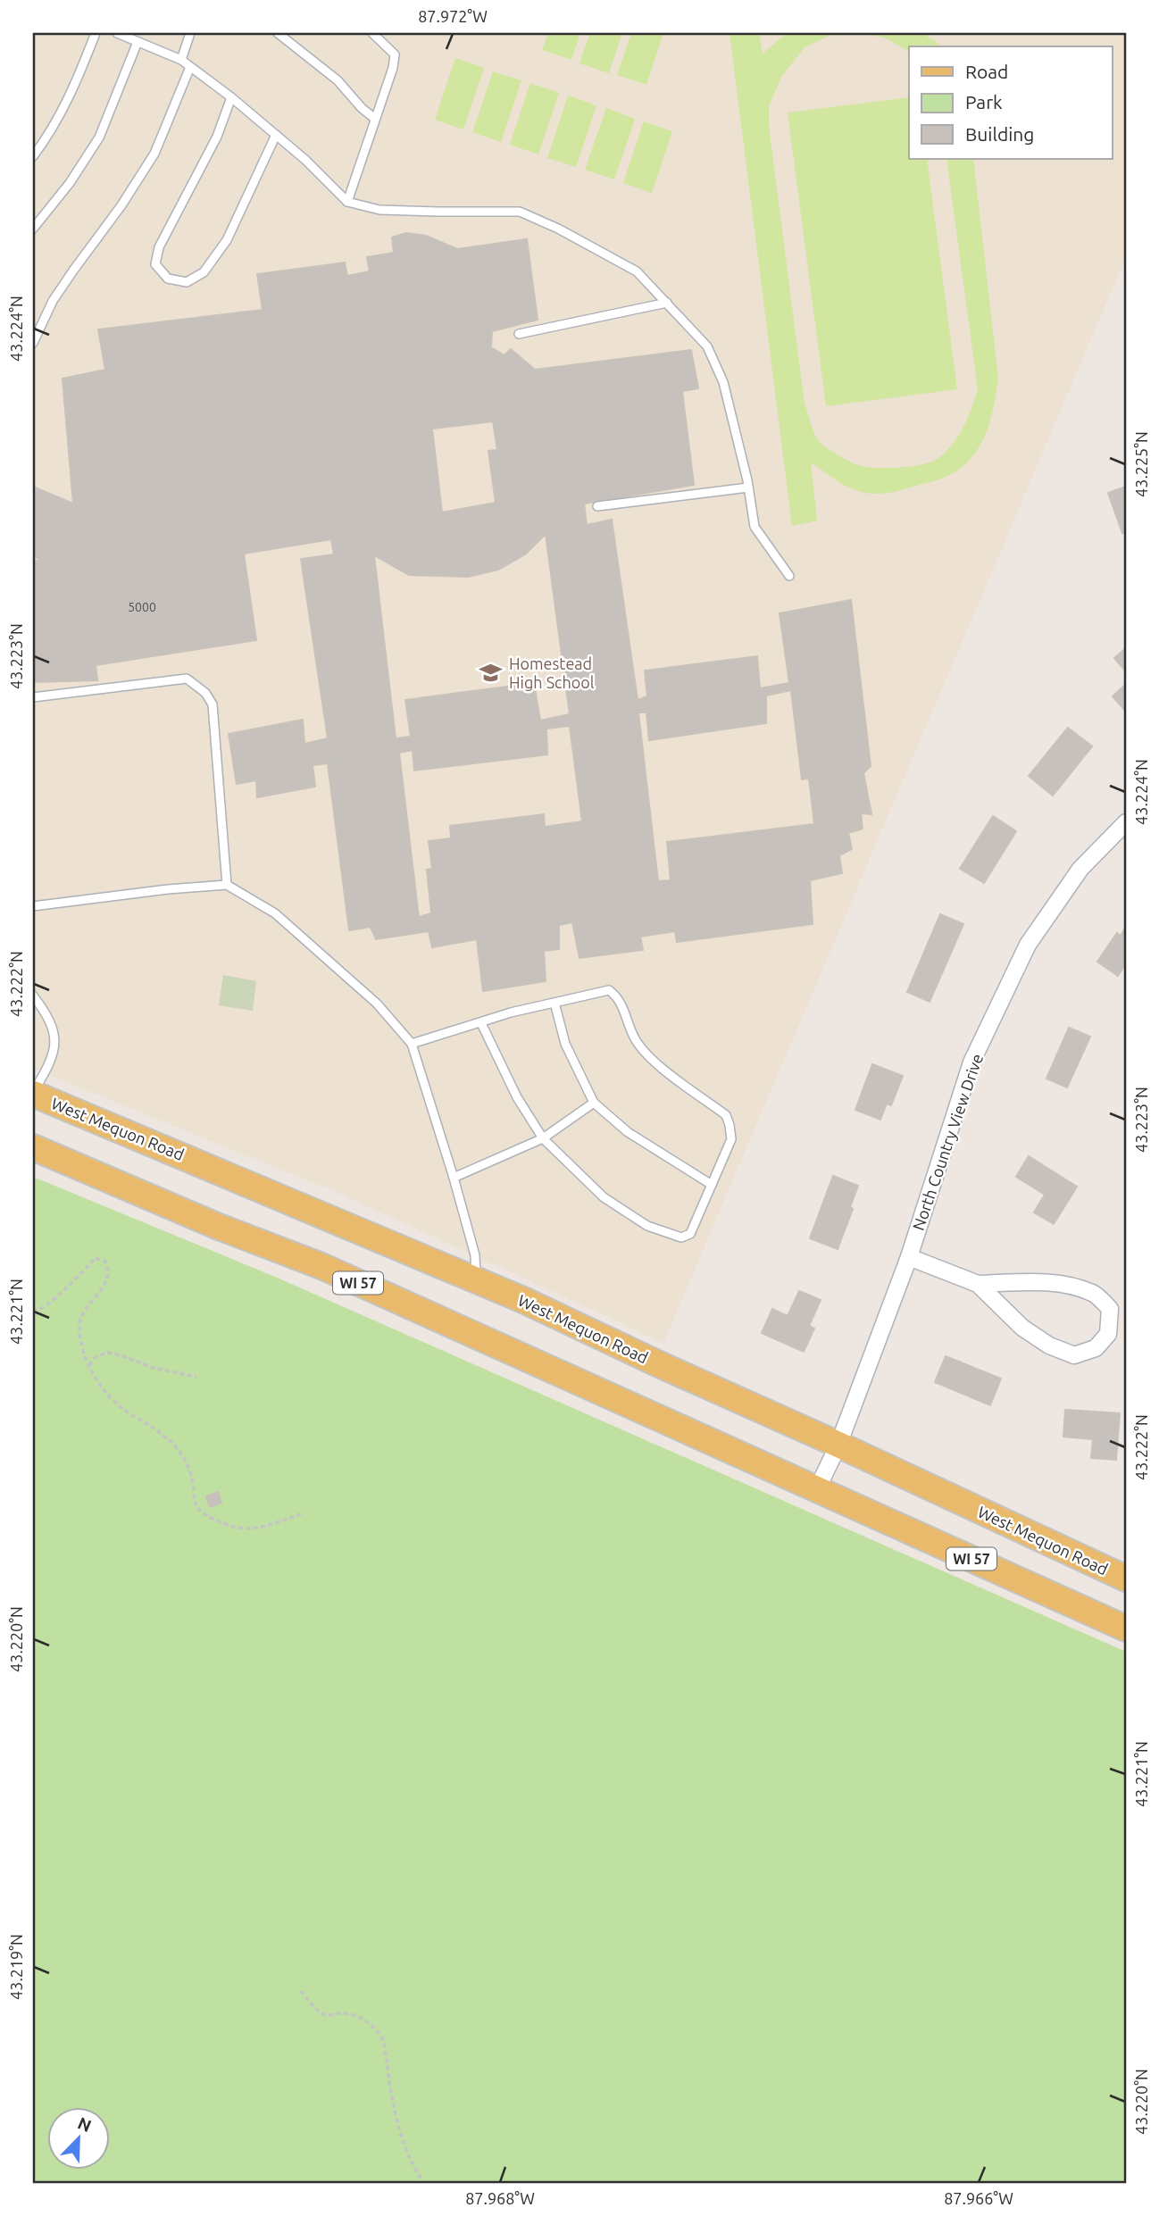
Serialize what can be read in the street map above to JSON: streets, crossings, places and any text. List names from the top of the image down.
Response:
{
  "streets": {
    "main road": ["West Mequon Road", "WI 57"],
    "street": ["North Country View Drive"]
  },
  "crossings": [
    ["West Mequon Road", "North Country View Drive"],
    ["North Country View Drive", "WI 57"]
  ],
  "places": {
    "school or university": ["Homestead High School"]
  },
  "house_numbers": ["5000"],
  "legend": ["Road", "Park", "Building"],
  "north": "top right",
  "coordinates": [
    "87.972°W",
    "43.224°N",
    "43.225°N",
    "43.223°N",
    "43.222°N",
    "43.221°N",
    "43.220°N",
    "43.219°N",
    "87.968°W",
    "87.966°W"
  ]
}
